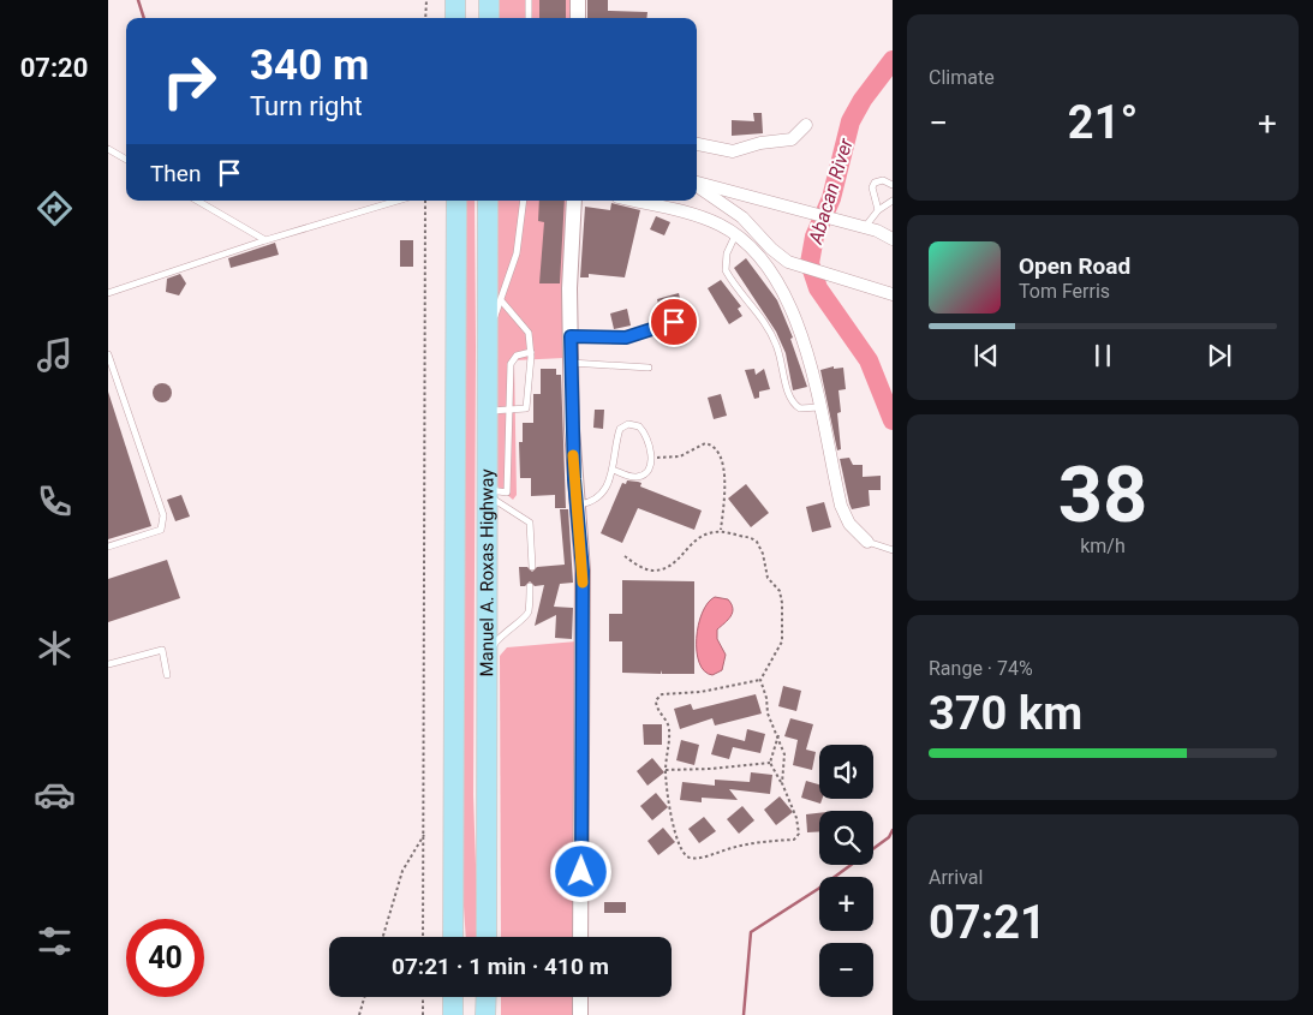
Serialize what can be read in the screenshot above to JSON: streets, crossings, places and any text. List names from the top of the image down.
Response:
{
  "streets": {
    "main road": ["Manuel A. Roxas Highway"]
  },
  "water": ["Abacan River"],
  "page": {
    "tabs": "07:20",
    "tile": [
      "Climate",
      ["38", "km/h"],
      ["Range · 74%", "370 km"],
      ["Arrival", "07:21"]
    ],
    "turn": ["340 m", "Turn right"],
    "heat": ["−", "21°", "+"],
    "then": "Then",
    "song": ["Open Road", "Tom Ferris"],
    "map_buttons": ["+", "−"],
    "limit": "40",
    "trip": "07:21 · 1 min · 410 m"
  }
}
